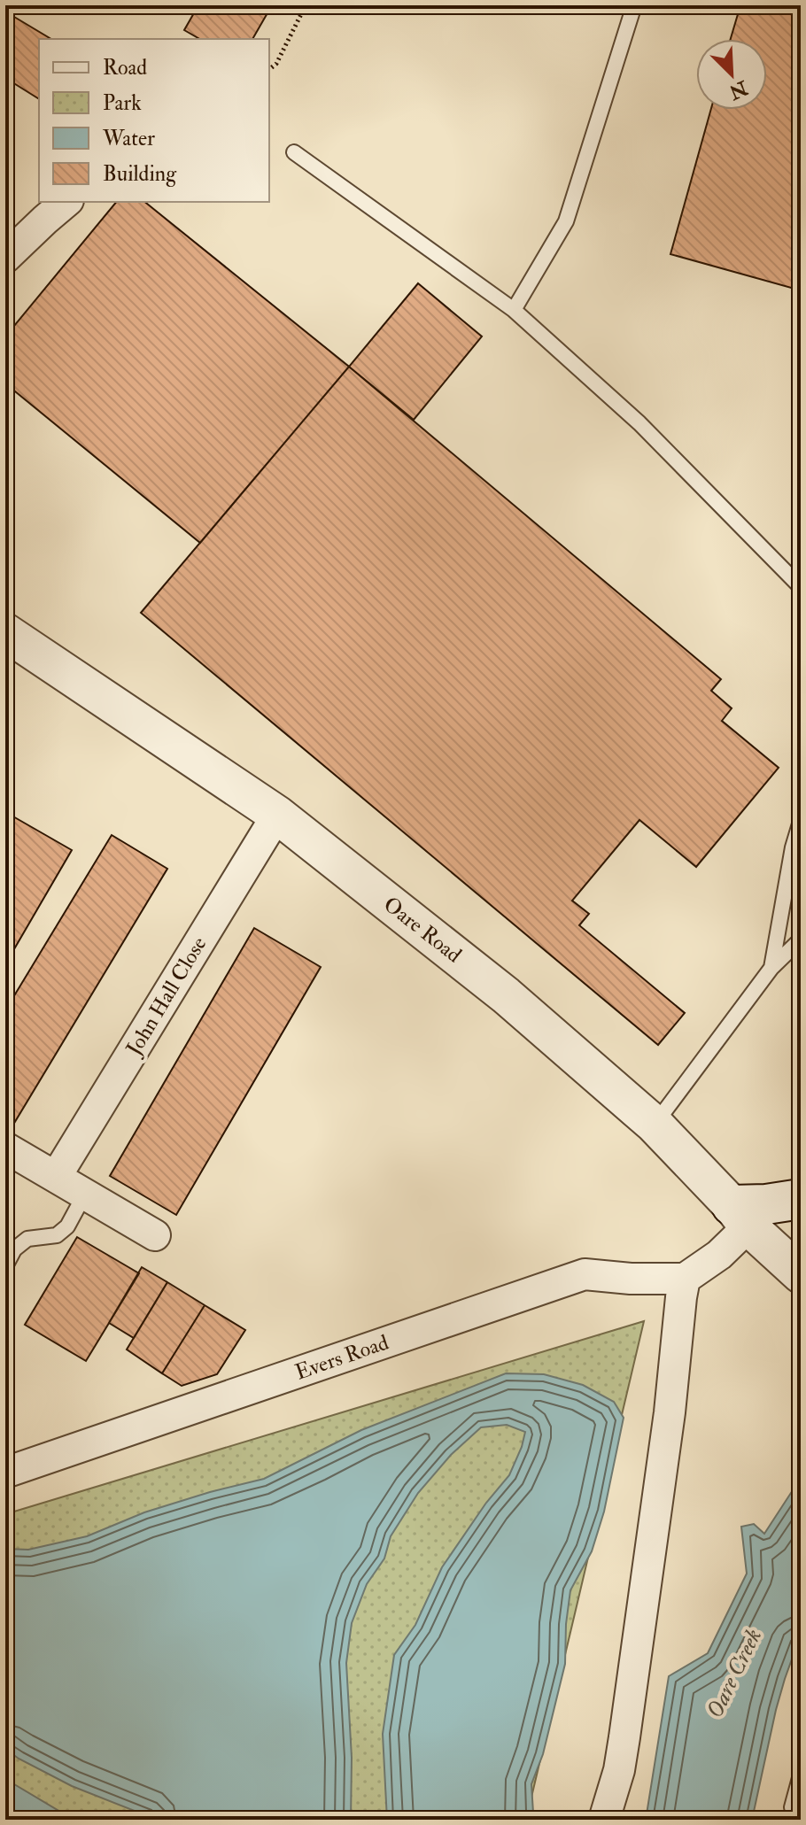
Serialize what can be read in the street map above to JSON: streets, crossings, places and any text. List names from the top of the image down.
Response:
{
  "streets": {
    "street": ["Oare Road", "John Hall Close", "Evers Road"]
  },
  "crossings": [
    ["Oare Road", "John Hall Close"]
  ],
  "water": ["Oare Creek"],
  "legend": [
    "Road",
    "Park",
    "Water",
    "Building"
  ],
  "north": "bottom right"
}
